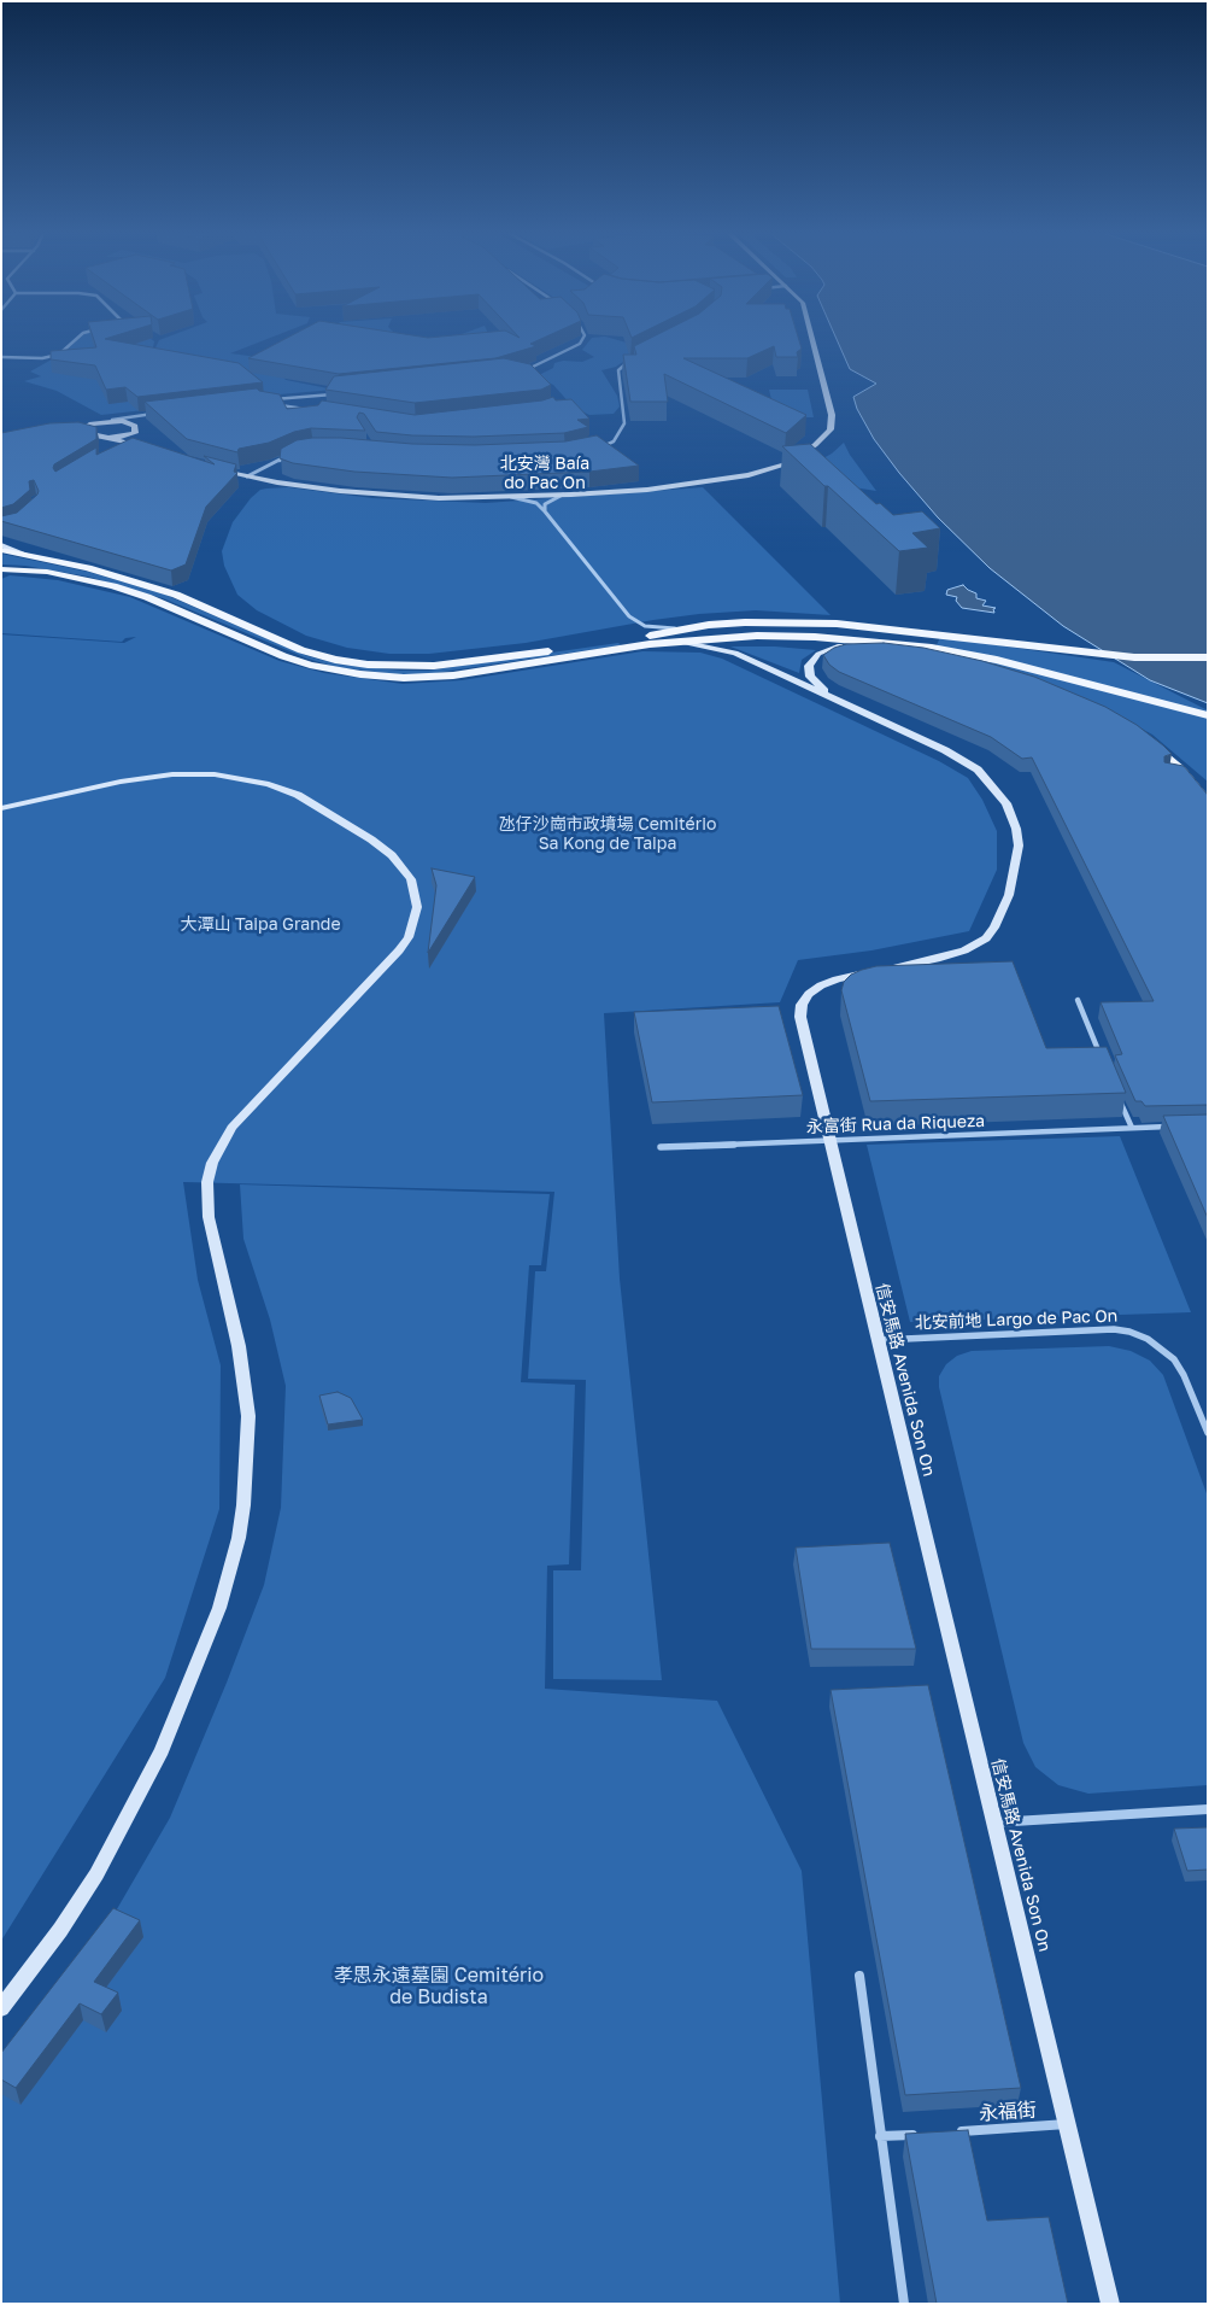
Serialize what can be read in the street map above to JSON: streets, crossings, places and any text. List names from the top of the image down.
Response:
{
  "streets": {
    "street": [
      "永富街 Rua da Riqueza",
      "北安前地 Largo de Pac On",
      "信安馬路 Avenida Son On",
      "永福街"
    ]
  },
  "crossings": [
    ["永富街 Rua da Riqueza", "信安馬路 Avenida Son On"],
    ["北安前地 Largo de Pac On", "信安馬路 Avenida Son On"],
    ["信安馬路 Avenida Son On", "永福街"]
  ],
  "districts": ["北安灣 Baía do Pac On"],
  "parks": ["氹仔沙崗市政墳場 Cemitério Sa Kong de Taipa", "大潭山 Taipa Grande", "孝思永遠墓園 Cemitério de Budista"]
}
